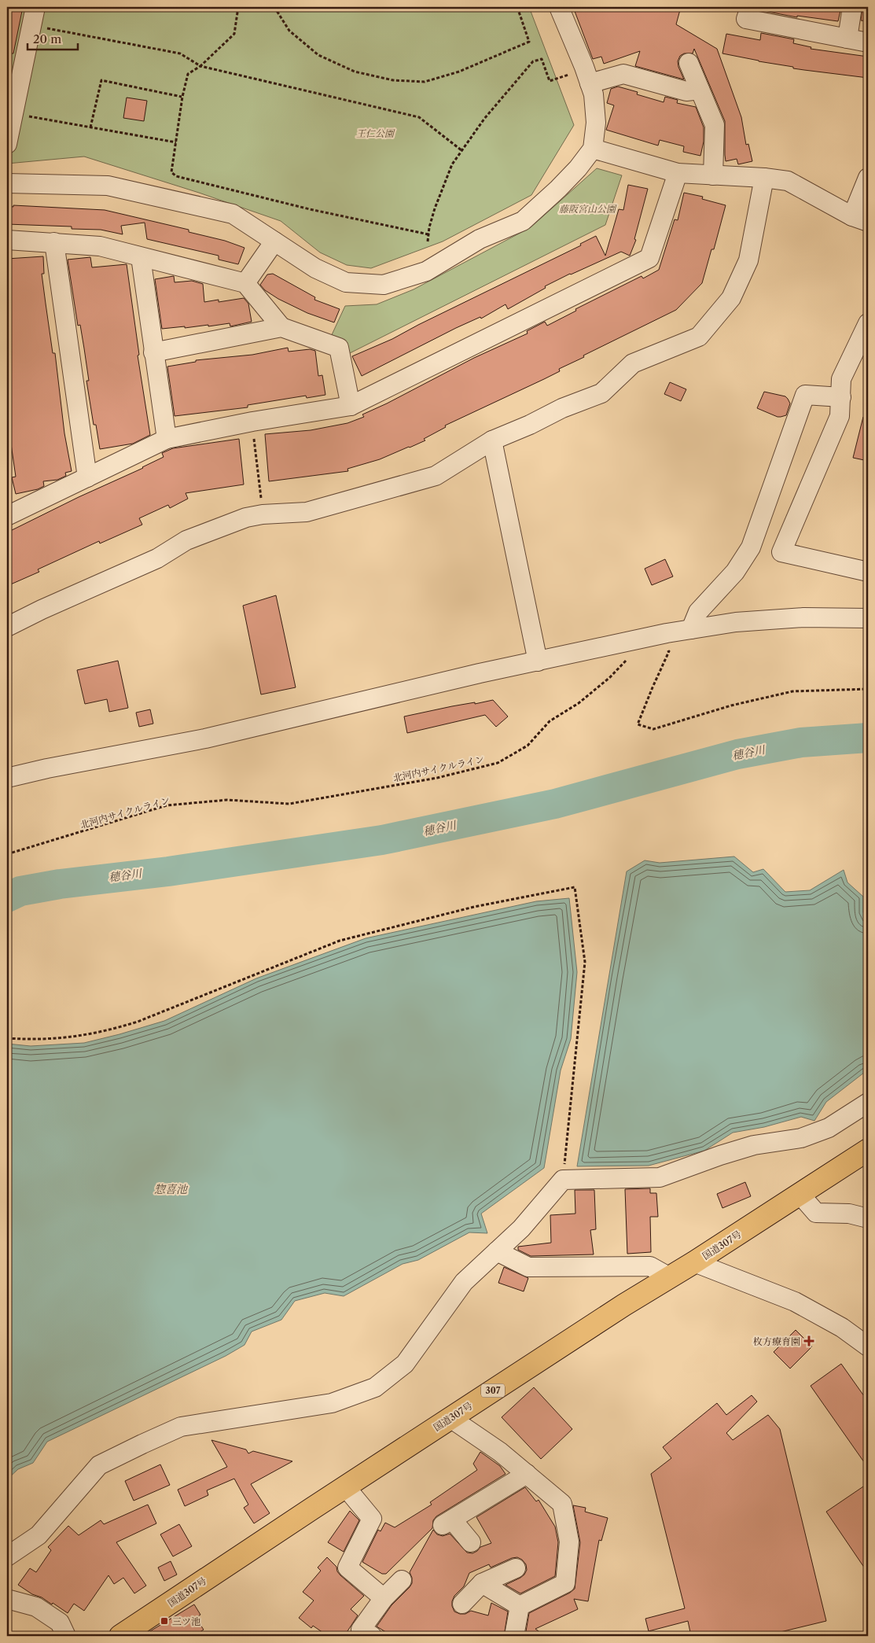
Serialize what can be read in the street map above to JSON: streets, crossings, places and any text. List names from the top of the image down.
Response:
{
  "streets": {
    "highway": ["国道307号", "307"],
    "path": ["北河内サイクルライン"]
  },
  "water": ["穂谷川", "惣喜池"],
  "parks": ["王仁公園", "藤阪宮山公園"],
  "places": {
    "health": ["枚方療育園"],
    "transit": ["三ツ池"]
  },
  "scale_bar": "20 m"
}
